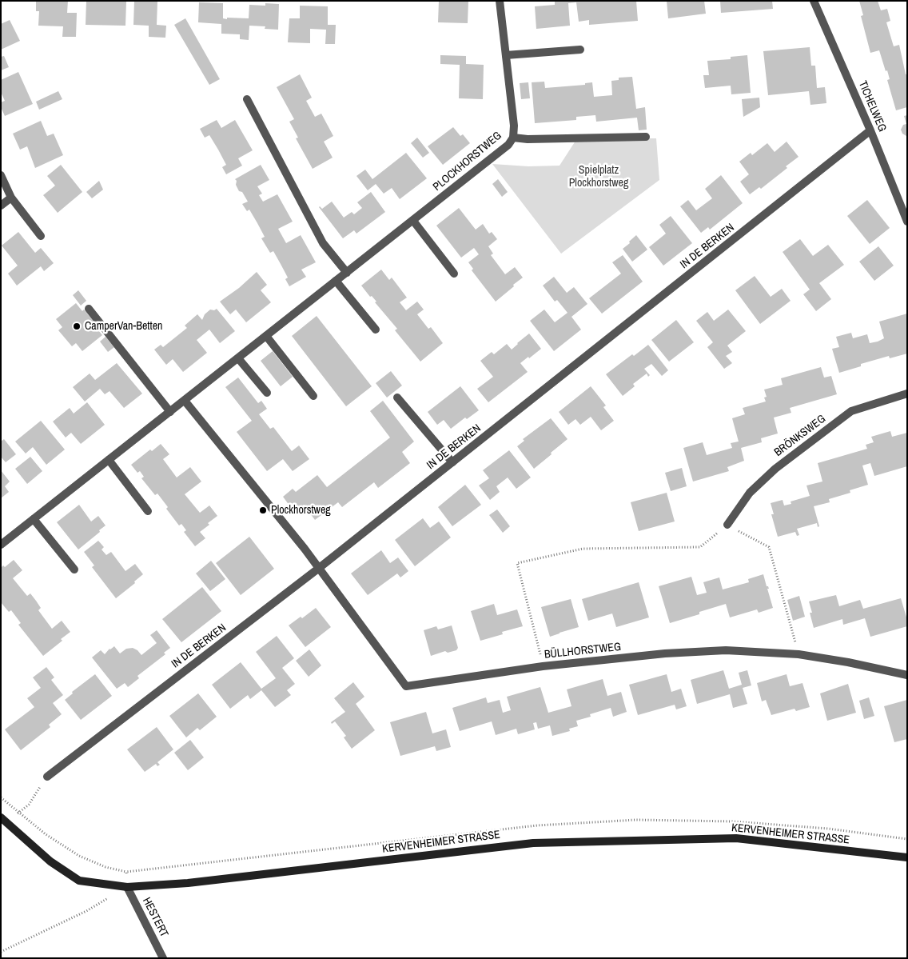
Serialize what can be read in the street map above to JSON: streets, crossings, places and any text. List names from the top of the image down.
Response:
{
  "streets": {
    "main road": ["KERVENHEIMER STRASSE"],
    "street": [
      "TICHELWEG",
      "PLOCKHORSTWEG",
      "IN DE BERKEN",
      "BRÖNKSWEG",
      "BÜLLHORSTWEG",
      "HESTERT"
    ]
  },
  "crossings": [
    ["TICHELWEG", "IN DE BERKEN"],
    ["IN DE BERKEN", "BÜLLHORSTWEG"],
    ["KERVENHEIMER STRASSE", "HESTERT"]
  ],
  "parks": ["Spielplatz Plockhorstweg"],
  "places": ["CamperVan-Betten", "Plockhorstweg"]
}
